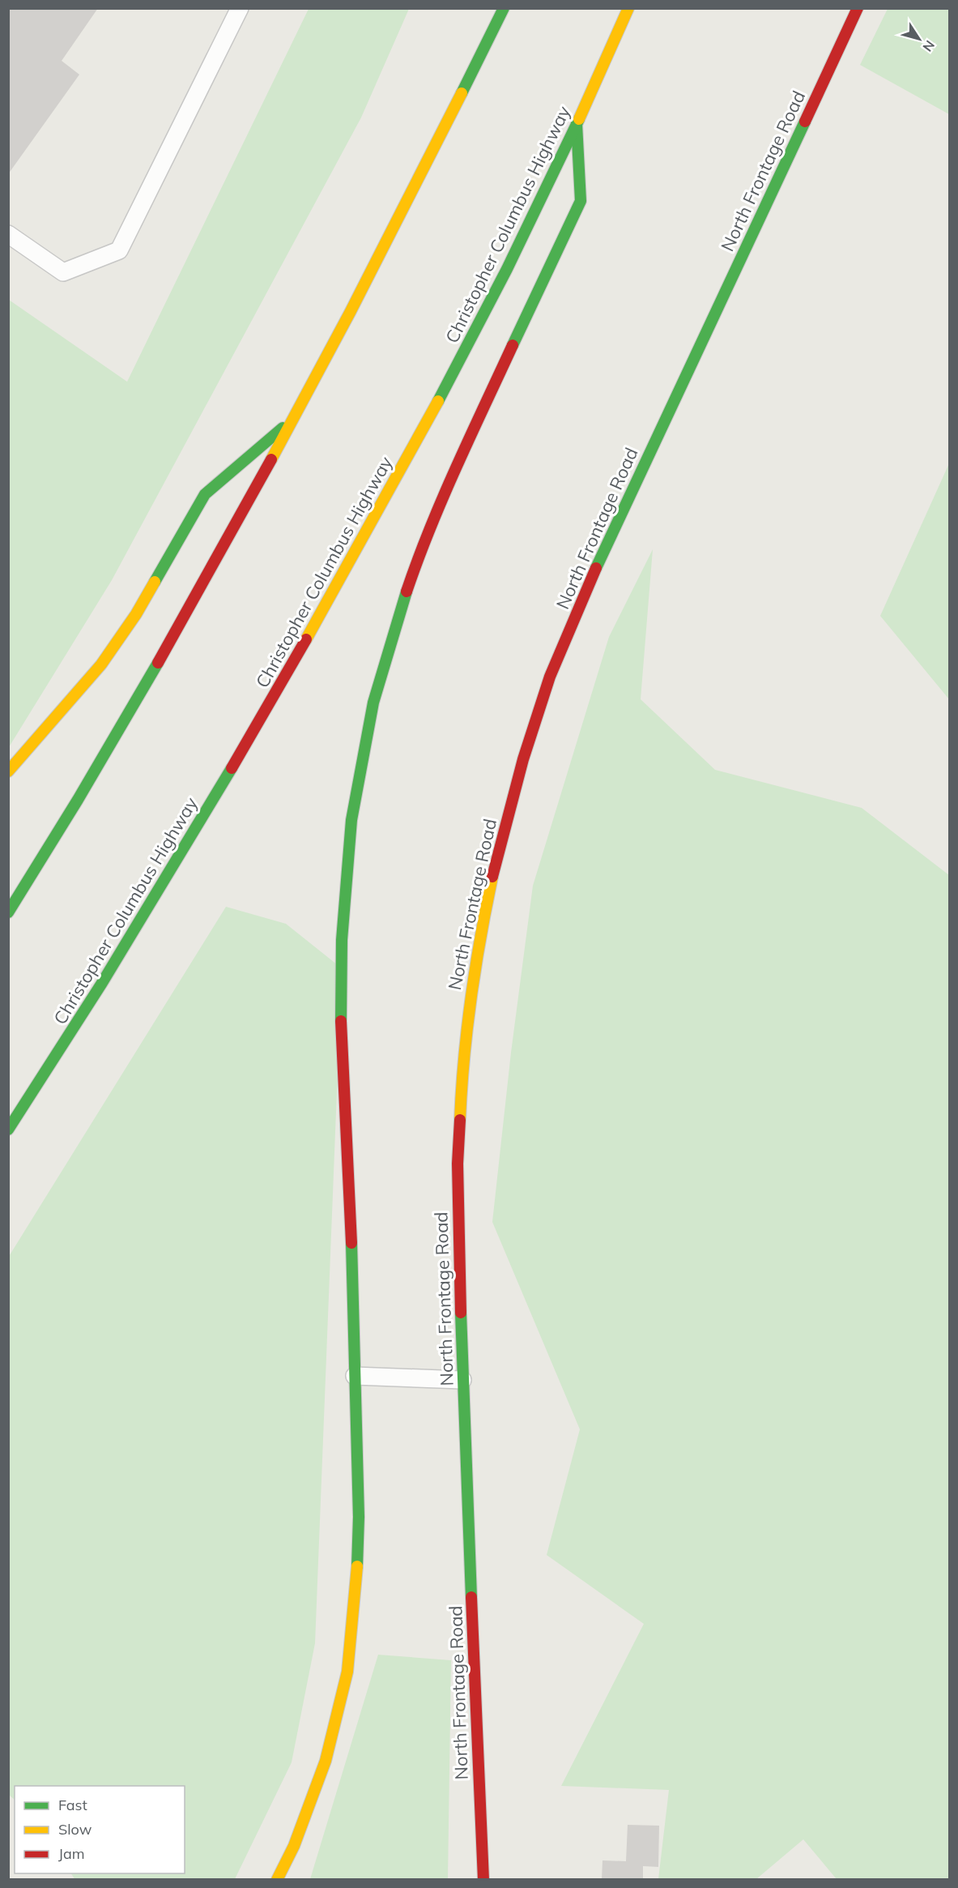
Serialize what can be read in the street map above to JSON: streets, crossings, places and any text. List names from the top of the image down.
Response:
{
  "streets": {
    "main road": ["North Frontage Road", "Christopher Columbus Highway"]
  },
  "legend": ["Fast", "Slow", "Jam"],
  "north": "bottom right"
}
